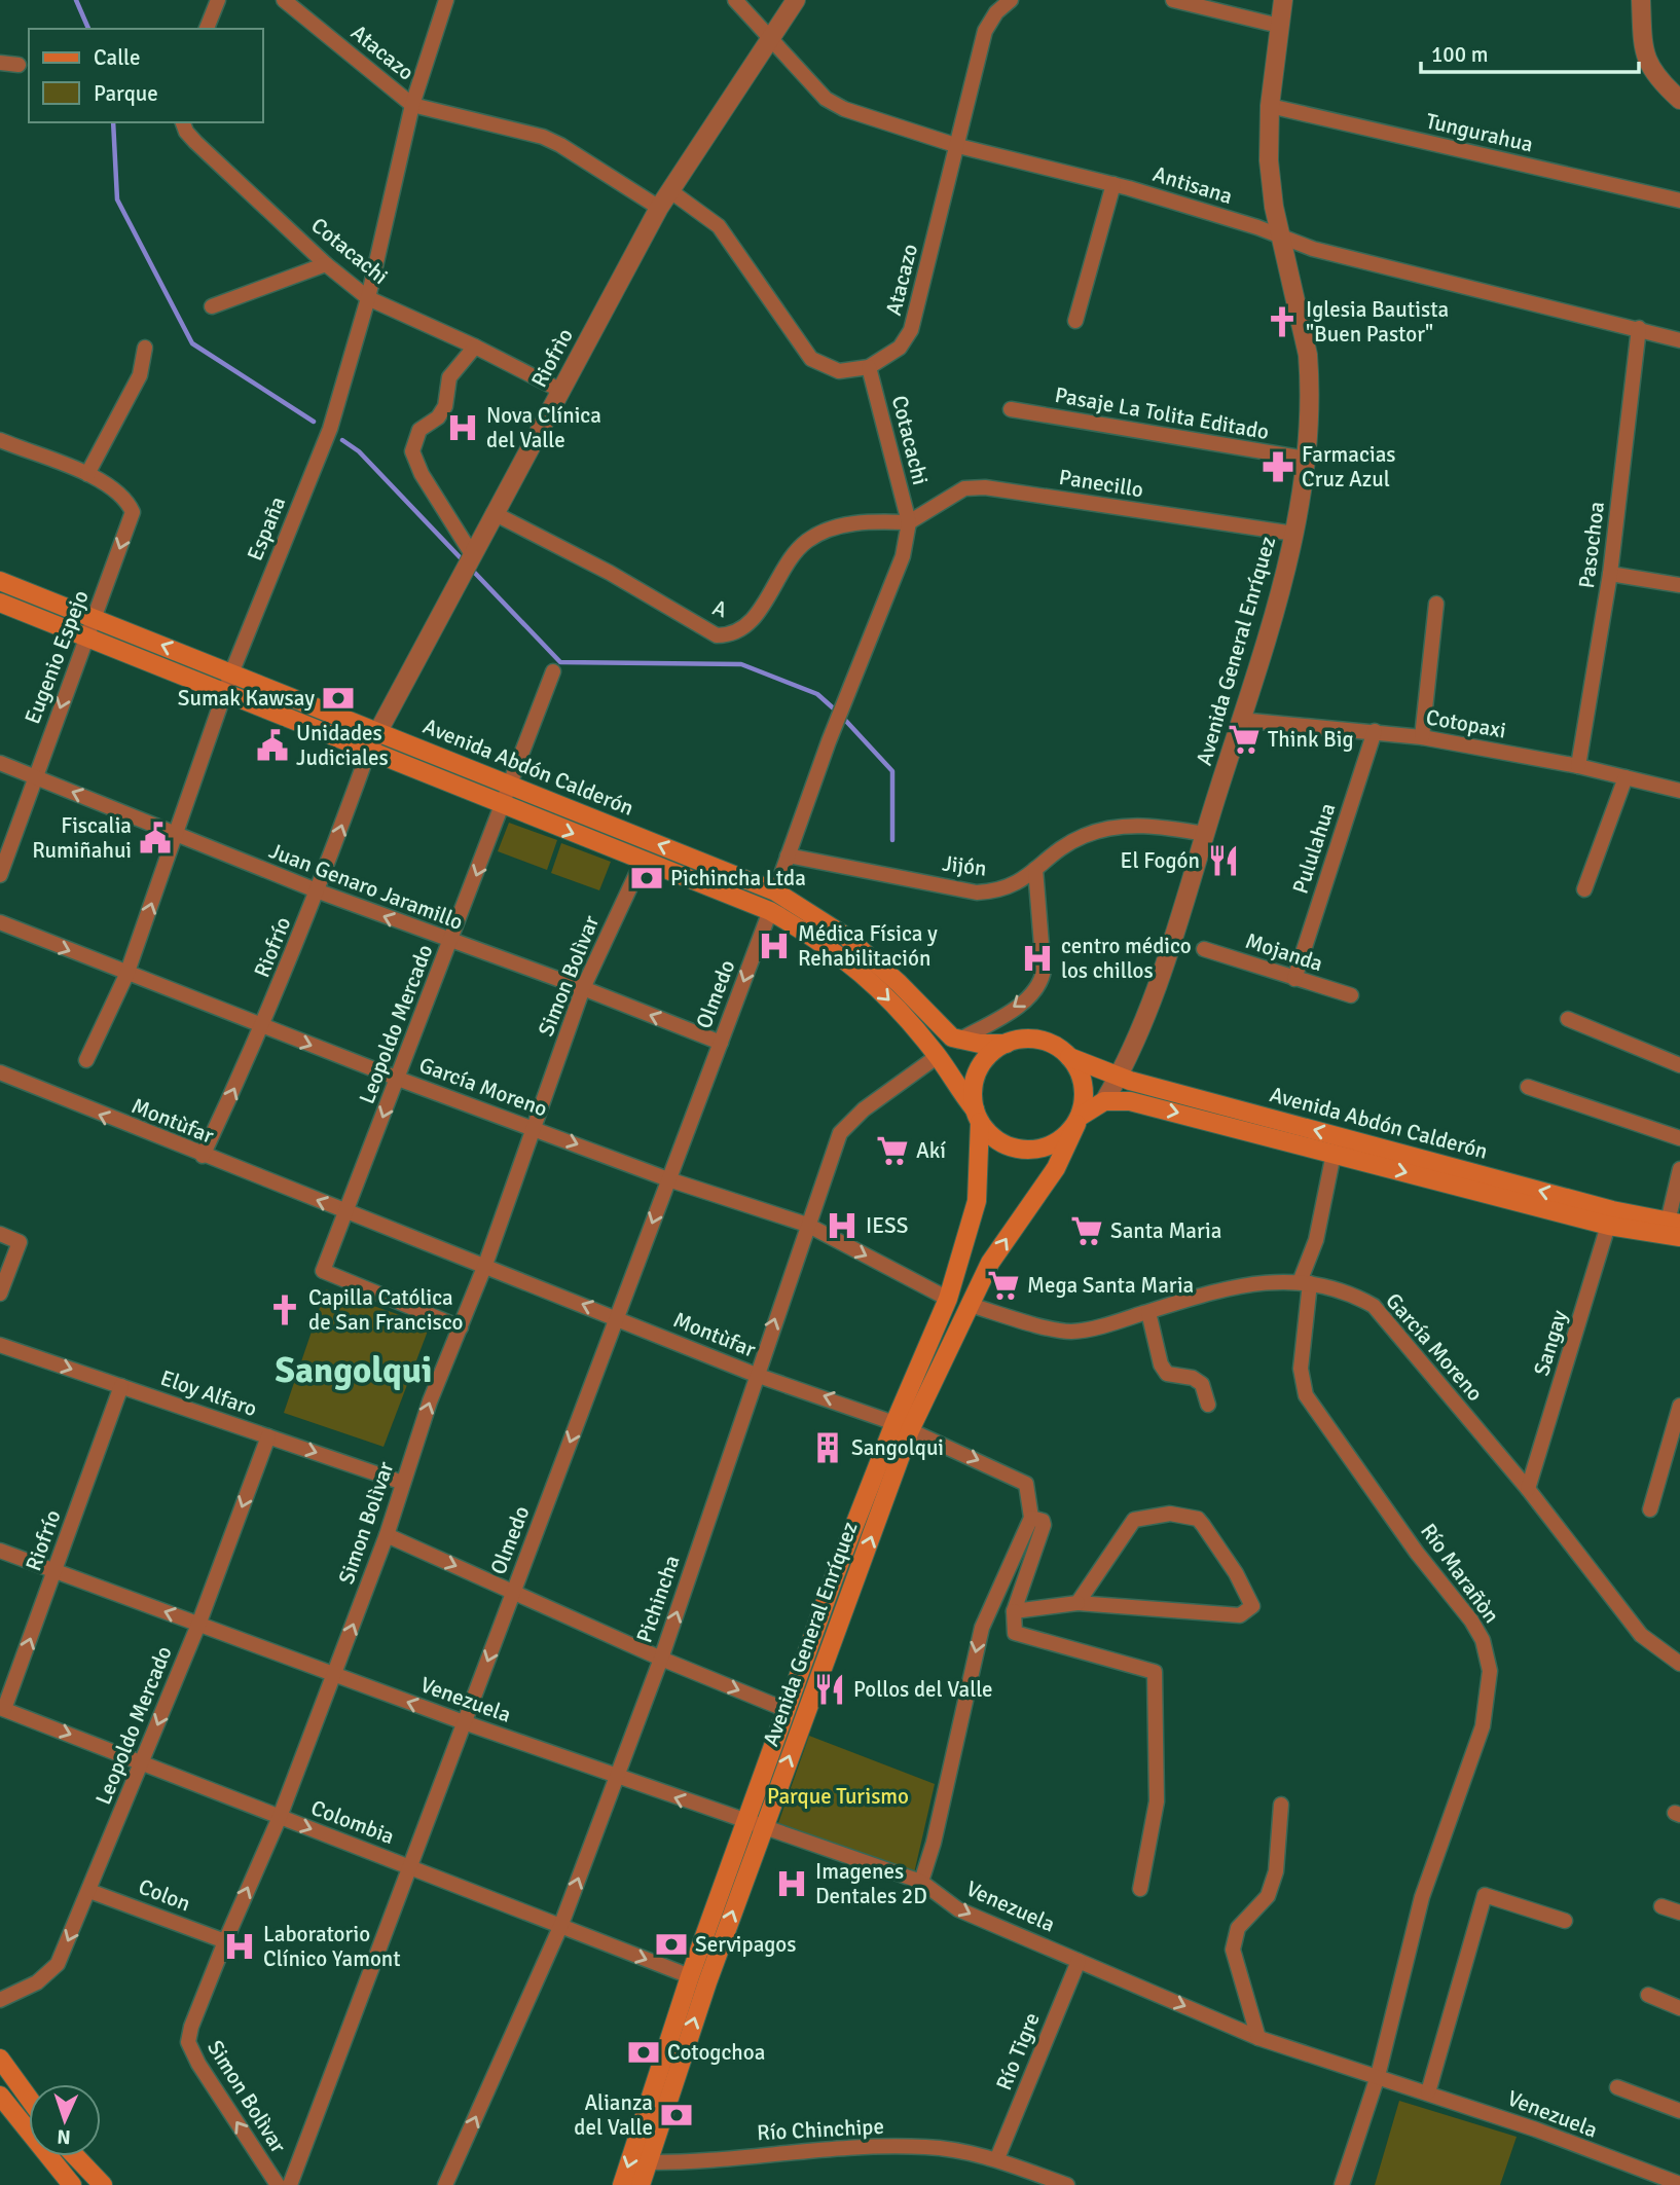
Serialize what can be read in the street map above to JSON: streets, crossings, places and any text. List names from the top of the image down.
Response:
{
  "streets": {
    "main road": ["Avenida General Enríquez", "Avenida Abdón Calderón"],
    "street": [
      "Atacazo",
      "Tungurahua",
      "Antisana",
      "Cotacachi",
      "Riofrìo",
      "Pasaje La Tolita Editado",
      "Panecillo",
      "España",
      "Pasochoa",
      "A",
      "Eugenio Espejo",
      "Cotopaxi",
      "Pululahua",
      "Jijón",
      "Juan Genaro Jaramillo",
      "Riofrío",
      "Mojanda",
      "Simon Bolìvar",
      "Olmedo",
      "Leopoldo Mercado",
      "García Moreno",
      "Montùfar",
      "Sangay",
      "Eloy Alfaro",
      "Río Marañòn",
      "Pichincha",
      "Venezuela",
      "Colombia",
      "Colon",
      "Río Tigre",
      "Río Chinchipe"
    ]
  },
  "crossings": [
    ["Atacazo", "Antisana"],
    ["Atacazo", "Cotacachi"],
    ["Atacazo", "Riofrìo"],
    ["Atacazo", "España"],
    ["Tungurahua", "Avenida General Enríquez"],
    ["Antisana", "Riofrìo"],
    ["Antisana", "Pasochoa"],
    ["Antisana", "Avenida General Enríquez"],
    ["Cotacachi", "Riofrìo"],
    ["Cotacachi", "Panecillo"],
    ["Cotacachi", "España"],
    ["Cotacachi", "A"],
    ["Riofrìo", "A"],
    ["Riofrìo", "Avenida Abdón Calderón"],
    ["Riofrìo", "Riofrío"],
    ["Pasaje La Tolita Editado", "Avenida General Enríquez"],
    ["Panecillo", "A"],
    ["Panecillo", "Avenida General Enríquez"],
    ["España", "Avenida Abdón Calderón"],
    ["España", "Juan Genaro Jaramillo"],
    ["España", "García Moreno"],
    ["Pasochoa", "Cotopaxi"],
    ["Avenida General Enríquez", "Cotopaxi"],
    ["Avenida General Enríquez", "Avenida Abdón Calderón"],
    ["Avenida General Enríquez", "Jijón"],
    ["Avenida General Enríquez", "García Moreno"],
    ["Avenida General Enríquez", "Montùfar"],
    ["Avenida General Enríquez", "Venezuela"],
    ["Avenida General Enríquez", "Colombia"],
    ["Avenida General Enríquez", "Río Chinchipe"],
    ["Eugenio Espejo", "Avenida Abdón Calderón"],
    ["Eugenio Espejo", "Juan Genaro Jaramillo"],
    ["Cotopaxi", "Pululahua"],
    ["Avenida Abdón Calderón", "Riofrío"],
    ["Avenida Abdón Calderón", "Simon Bolìvar"],
    ["Avenida Abdón Calderón", "Olmedo"],
    ["Avenida Abdón Calderón", "Leopoldo Mercado"],
    ["Avenida Abdón Calderón", "Sangay"],
    ["Avenida Abdón Calderón", "Río Marañòn"],
    ["Avenida Abdón Calderón", "Pichincha"],
    ["Pululahua", "Mojanda"],
    ["Juan Genaro Jaramillo", "Riofrío"],
    ["Juan Genaro Jaramillo", "Simon Bolìvar"],
    ["Juan Genaro Jaramillo", "Olmedo"],
    ["Juan Genaro Jaramillo", "Leopoldo Mercado"],
    ["Riofrío", "García Moreno"],
    ["Riofrío", "Montùfar"],
    ["Riofrío", "Eloy Alfaro"],
    ["Riofrío", "Venezuela"],
    ["Riofrío", "Colombia"],
    ["Simon Bolìvar", "Leopoldo Mercado"],
    ["Simon Bolìvar", "García Moreno"],
    ["Simon Bolìvar", "Montùfar"],
    ["Simon Bolìvar", "Eloy Alfaro"],
    ["Simon Bolìvar", "Venezuela"],
    ["Simon Bolìvar", "Colombia"],
    ["Simon Bolìvar", "Colon"],
    ["Olmedo", "García Moreno"],
    ["Olmedo", "Montùfar"],
    ["Olmedo", "Venezuela"],
    ["Olmedo", "Colombia"],
    ["Leopoldo Mercado", "García Moreno"],
    ["Leopoldo Mercado", "Montùfar"],
    ["Leopoldo Mercado", "Eloy Alfaro"],
    ["Leopoldo Mercado", "Venezuela"],
    ["Leopoldo Mercado", "Colombia"],
    ["Leopoldo Mercado", "Colon"],
    ["García Moreno", "Sangay"],
    ["García Moreno", "Río Marañòn"],
    ["García Moreno", "Pichincha"],
    ["Montùfar", "Pichincha"],
    ["Río Marañòn", "Venezuela"],
    ["Pichincha", "Venezuela"],
    ["Pichincha", "Colombia"],
    ["Venezuela", "Río Tigre"],
    ["Río Tigre", "Río Chinchipe"]
  ],
  "one_way": [
    "Eugenio Espejo",
    "Juan Genaro Jaramillo",
    "Riofrío",
    "Simon Bolìvar",
    "Olmedo",
    "Leopoldo Mercado",
    "Eloy Alfaro",
    "Pichincha",
    "Colombia"
  ],
  "districts": ["Sangolqui"],
  "parks": ["Parque Turismo"],
  "places": {
    "church": ["Iglesia Bautista \"Buen Pastor\"", "Capilla Católica de San Francisco"],
    "hospital": [
      "Nova Clínica del Valle",
      "Médica Física y Rehabilitación",
      "centro médico los chillos",
      "IESS",
      "Imagenes Dentales 2D",
      "Laboratorio Clínico Yamont"
    ],
    "pharmacy": ["Farmacias Cruz Azul"],
    "bank": [
      "Sumak Kawsay",
      "Pichincha Ltda",
      "Servipagos",
      "Cotogchoa",
      "Alianza del Valle"
    ],
    "supermarket": [
      "Think Big",
      "Akí",
      "Santa Maria",
      "Mega Santa Maria"
    ],
    "public building": ["Unidades Judiciales", "Fiscalia Rumiñahui"],
    "restaurant": ["El Fogón", "Pollos del Valle"],
    "building": ["Sangolqui"]
  },
  "legend": ["Calle", "Parque"],
  "scale_bar": "100 m",
  "north": "bottom"
}
